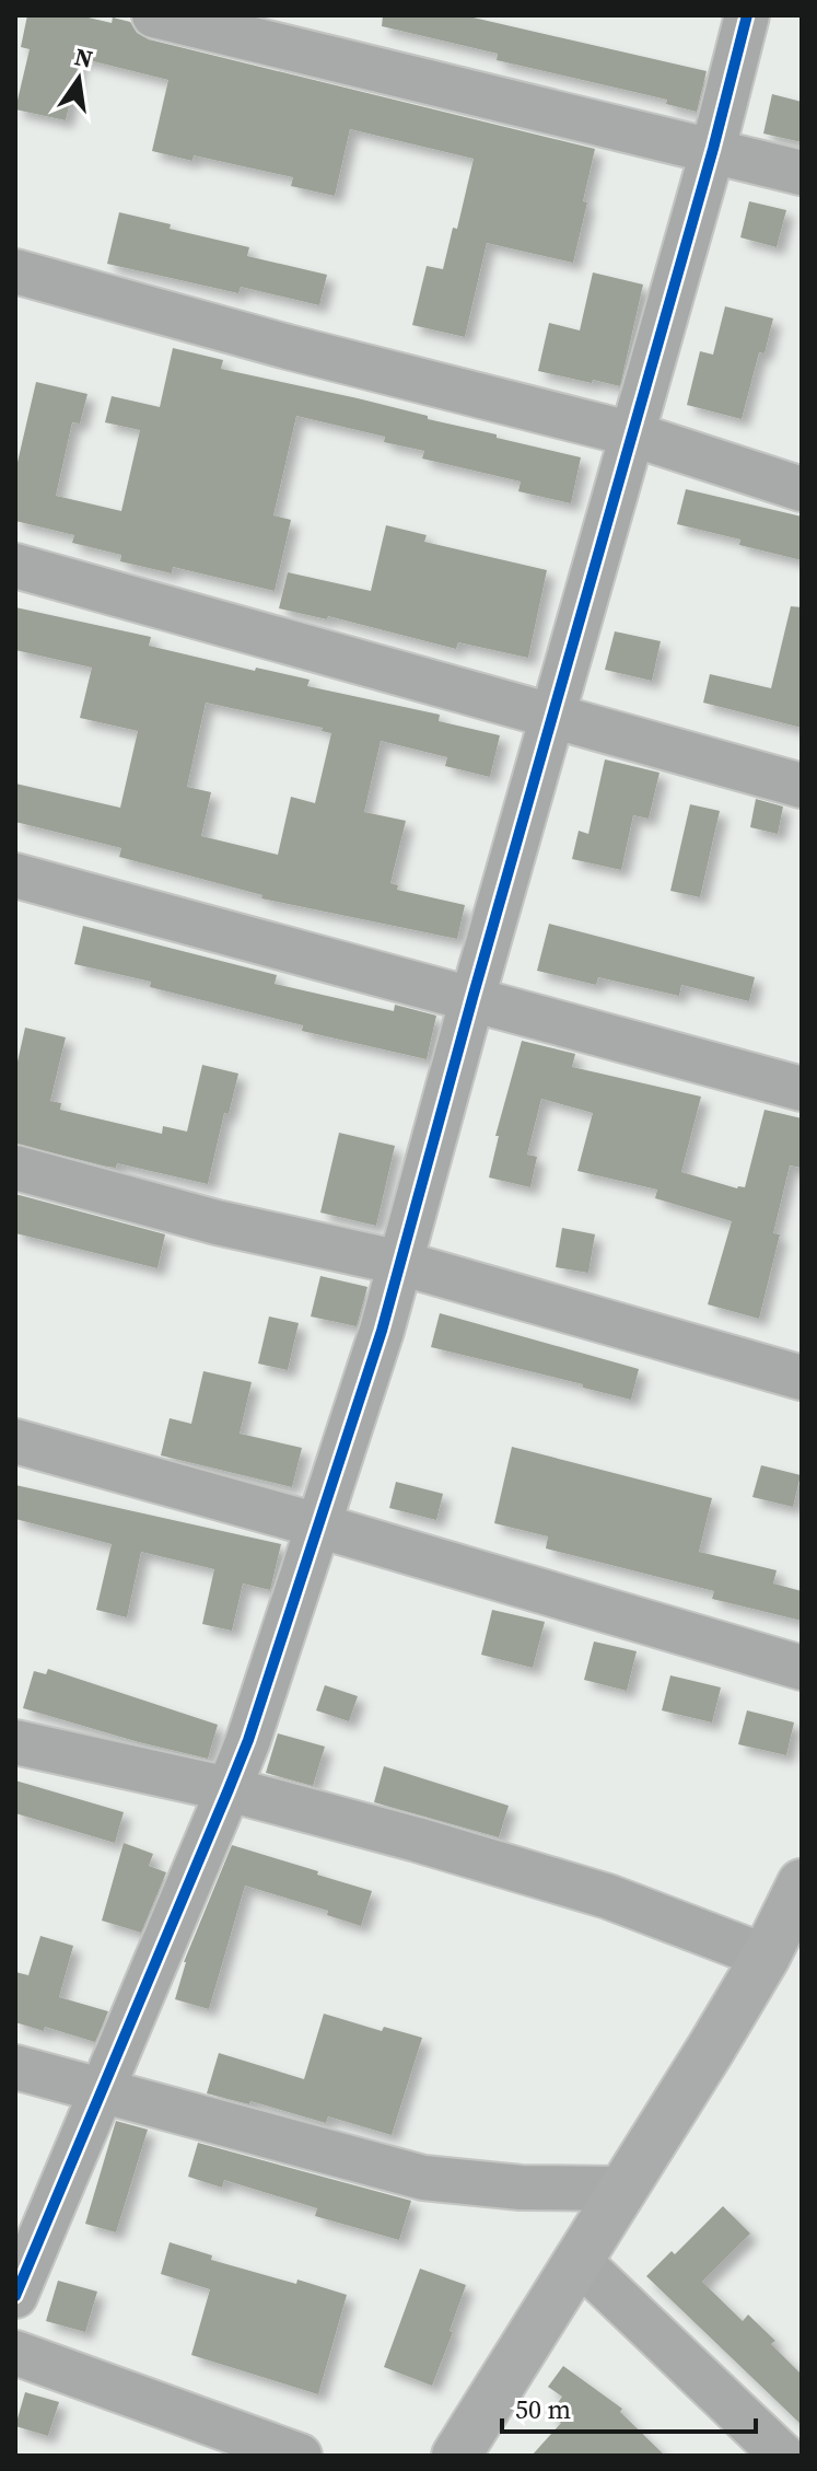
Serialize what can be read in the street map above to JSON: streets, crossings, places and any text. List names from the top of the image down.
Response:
{
  "scale_bar": "50 m",
  "north": "top"
}
